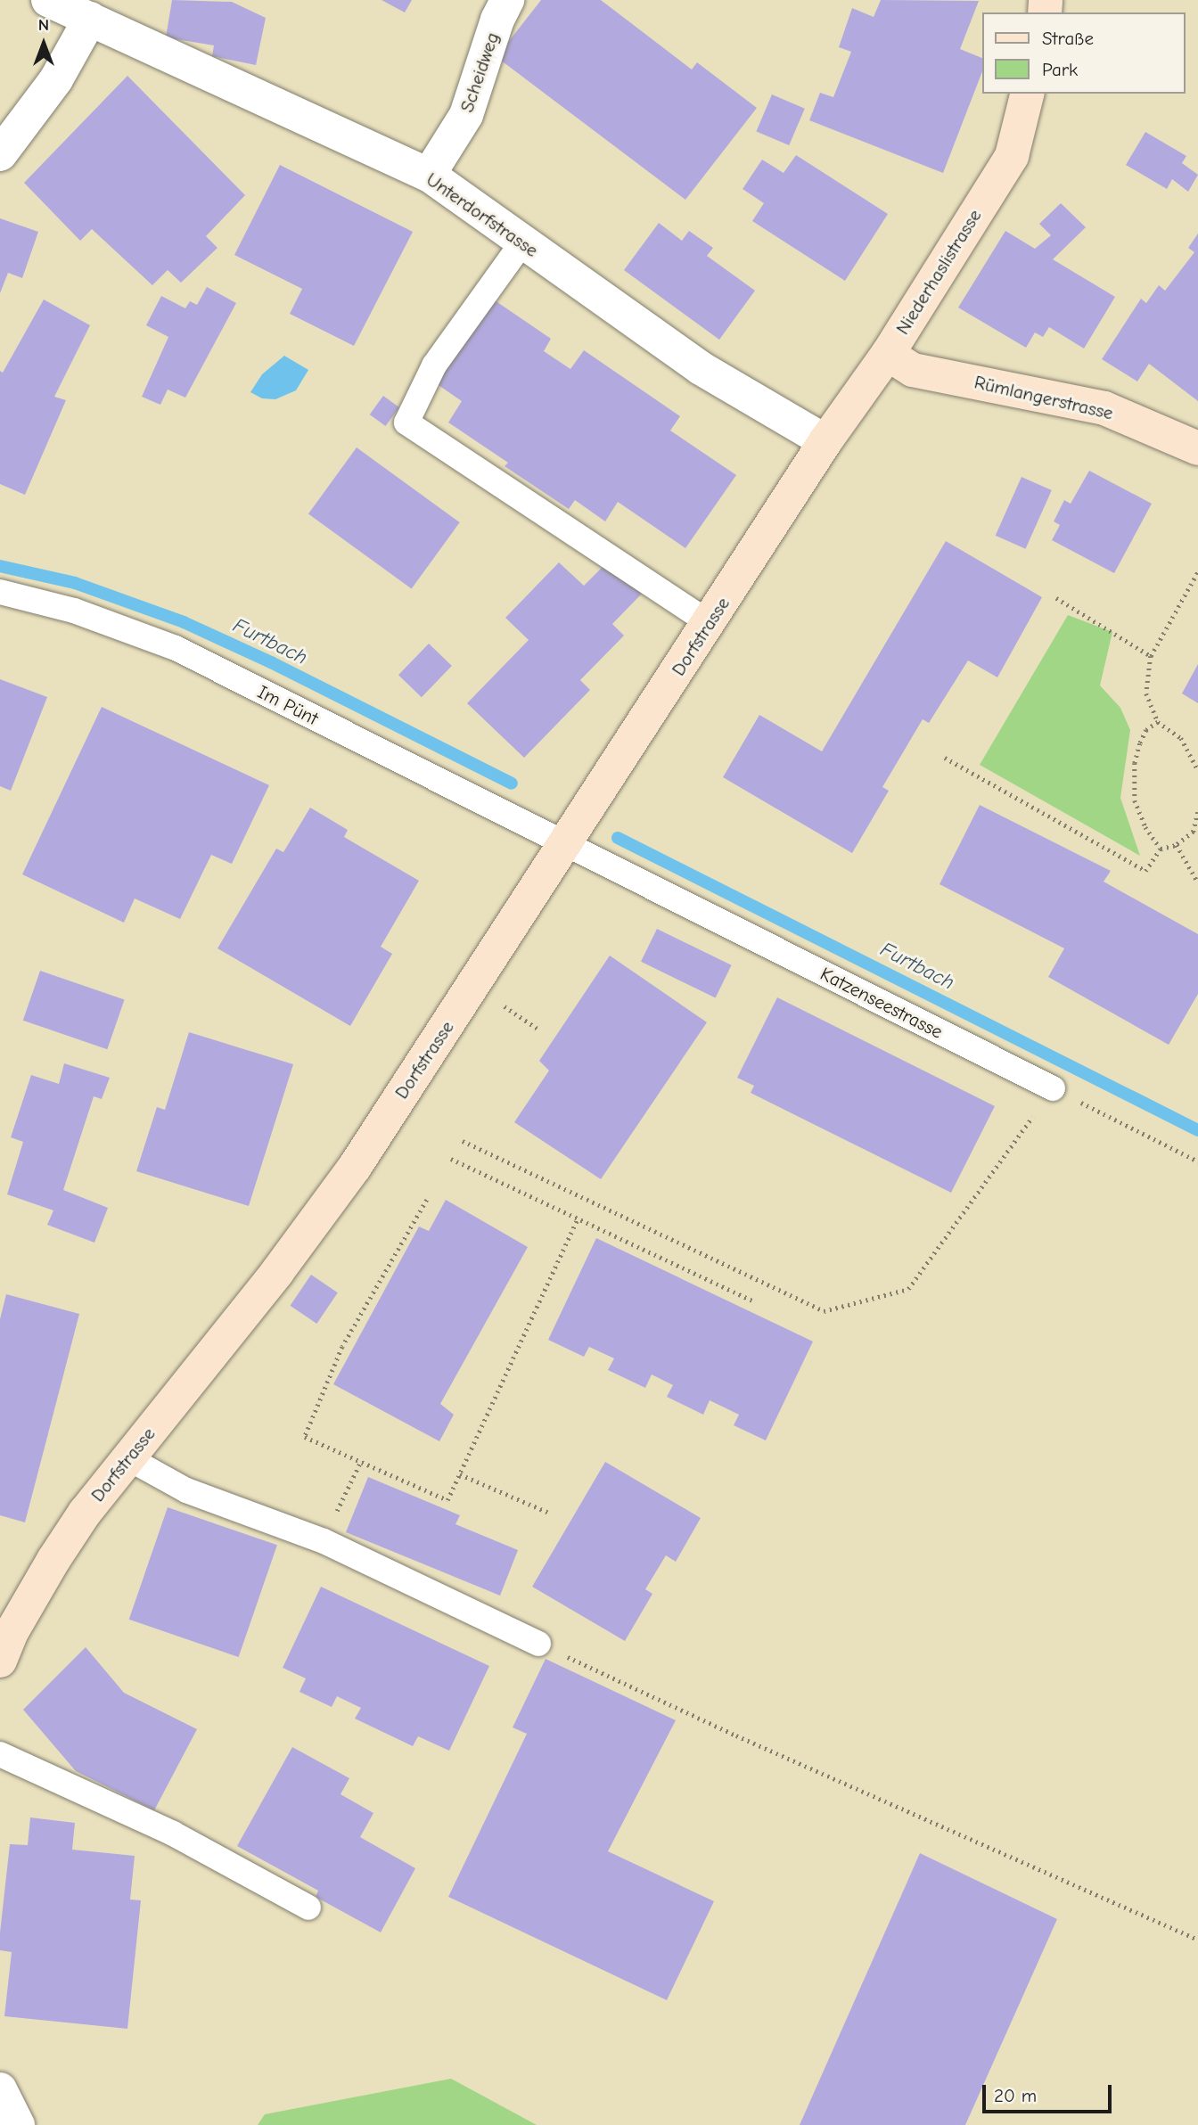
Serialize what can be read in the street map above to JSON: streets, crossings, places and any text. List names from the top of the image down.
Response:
{
  "streets": {
    "street": [
      "Scheidweg",
      "Unterdorfstrasse",
      "Niederhaslistrasse",
      "Rümlangerstrasse",
      "Dorfstrasse"
    ],
    "lane": ["Im Pünt", "Katzenseestrasse"]
  },
  "crossings": [
    ["Scheidweg", "Unterdorfstrasse"],
    ["Unterdorfstrasse", "Niederhaslistrasse"],
    ["Unterdorfstrasse", "Dorfstrasse"],
    ["Niederhaslistrasse", "Rümlangerstrasse"],
    ["Niederhaslistrasse", "Dorfstrasse"],
    ["Dorfstrasse", "Im Pünt"],
    ["Dorfstrasse", "Katzenseestrasse"],
    ["Im Pünt", "Katzenseestrasse"]
  ],
  "water": ["Furtbach"],
  "legend": ["Straße", "Park"],
  "scale_bar": "20 m",
  "north": "top"
}
